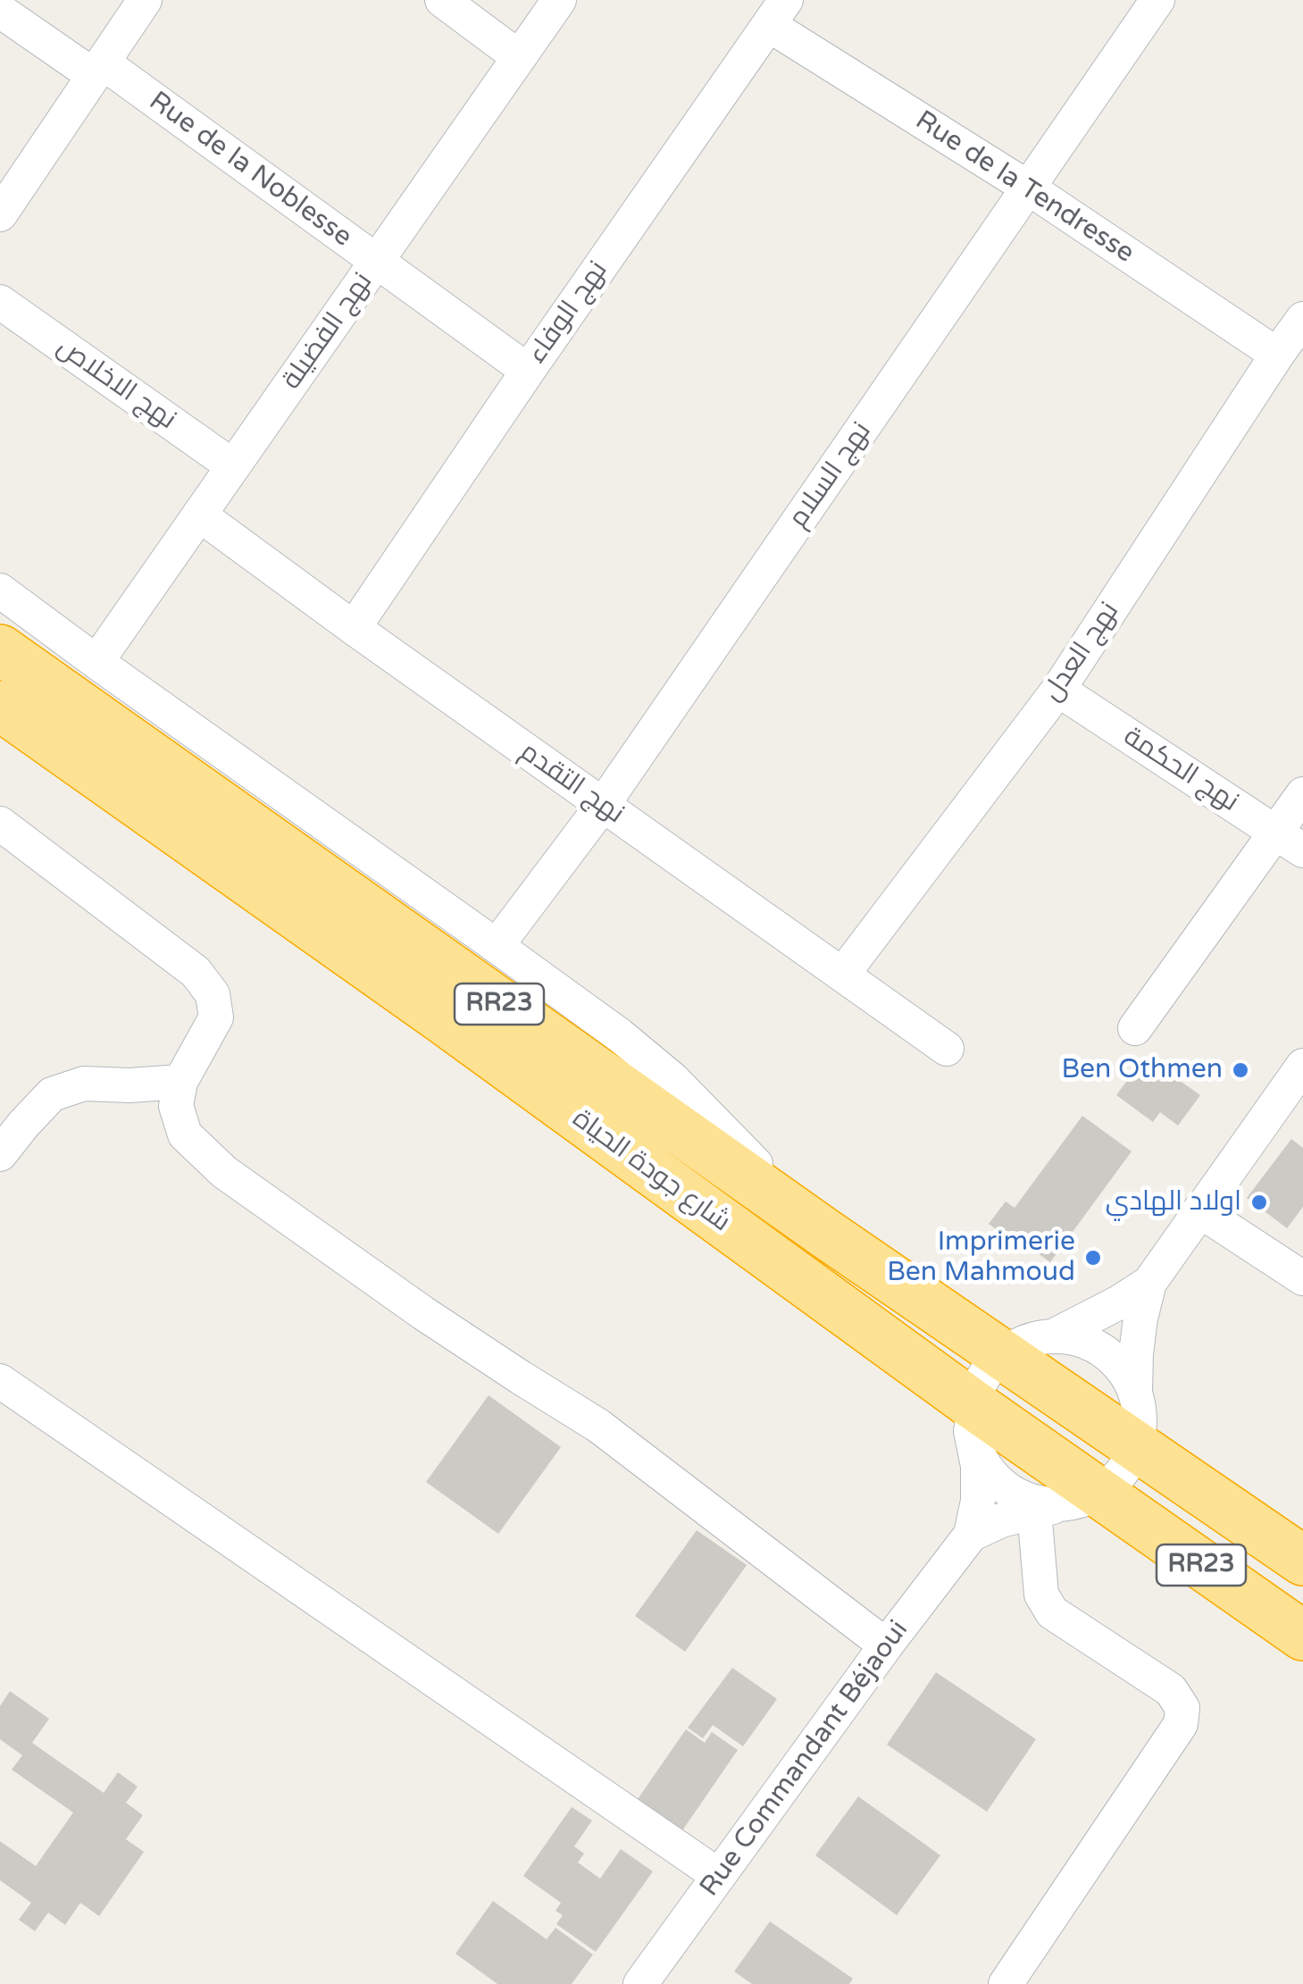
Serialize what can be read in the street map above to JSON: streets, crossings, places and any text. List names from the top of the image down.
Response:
{
  "streets": {
    "highway": ["RR23", "شارع جودة الحياة"],
    "street": [
      "Rue de la Noblesse",
      "Rue de la Tendresse",
      "نهج الوفاء",
      "نهج الفضيلة",
      "نهج الاخلاص",
      "نهج السلام",
      "نهج العدل",
      "نهج الحكمة",
      "نهج التقدم",
      "Rue Commandant Béjaoui"
    ]
  },
  "crossings": [
    ["Rue de la Noblesse", "نهج الوفاء"],
    ["Rue de la Noblesse", "نهج الفضيلة"],
    ["Rue de la Tendresse", "نهج الوفاء"],
    ["Rue de la Tendresse", "نهج السلام"],
    ["Rue de la Tendresse", "نهج العدل"],
    ["نهج الوفاء", "نهج التقدم"],
    ["نهج الفضيلة", "نهج الاخلاص"],
    ["نهج الفضيلة", "نهج التقدم"],
    ["نهج السلام", "نهج التقدم"],
    ["نهج العدل", "نهج الحكمة"],
    ["نهج العدل", "نهج التقدم"]
  ],
  "places": ["Ben Othmen", "اولاد الهادي", "Imprimerie Ben Mahmoud"]
}
